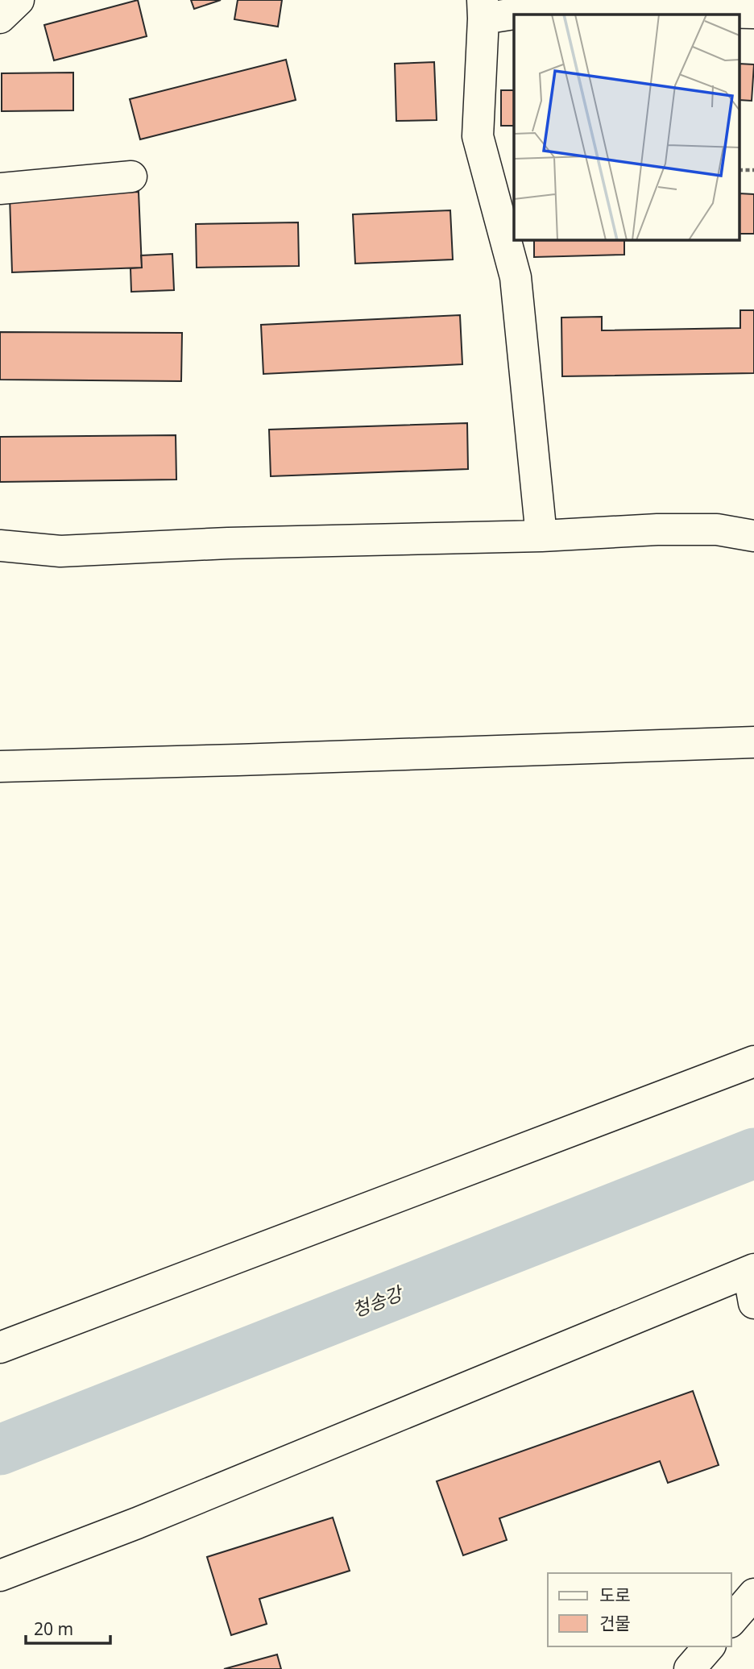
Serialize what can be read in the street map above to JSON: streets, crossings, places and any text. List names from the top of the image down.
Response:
{
  "water": ["청송강"],
  "legend": ["도로", "건물"],
  "scale_bar": "20 m"
}
